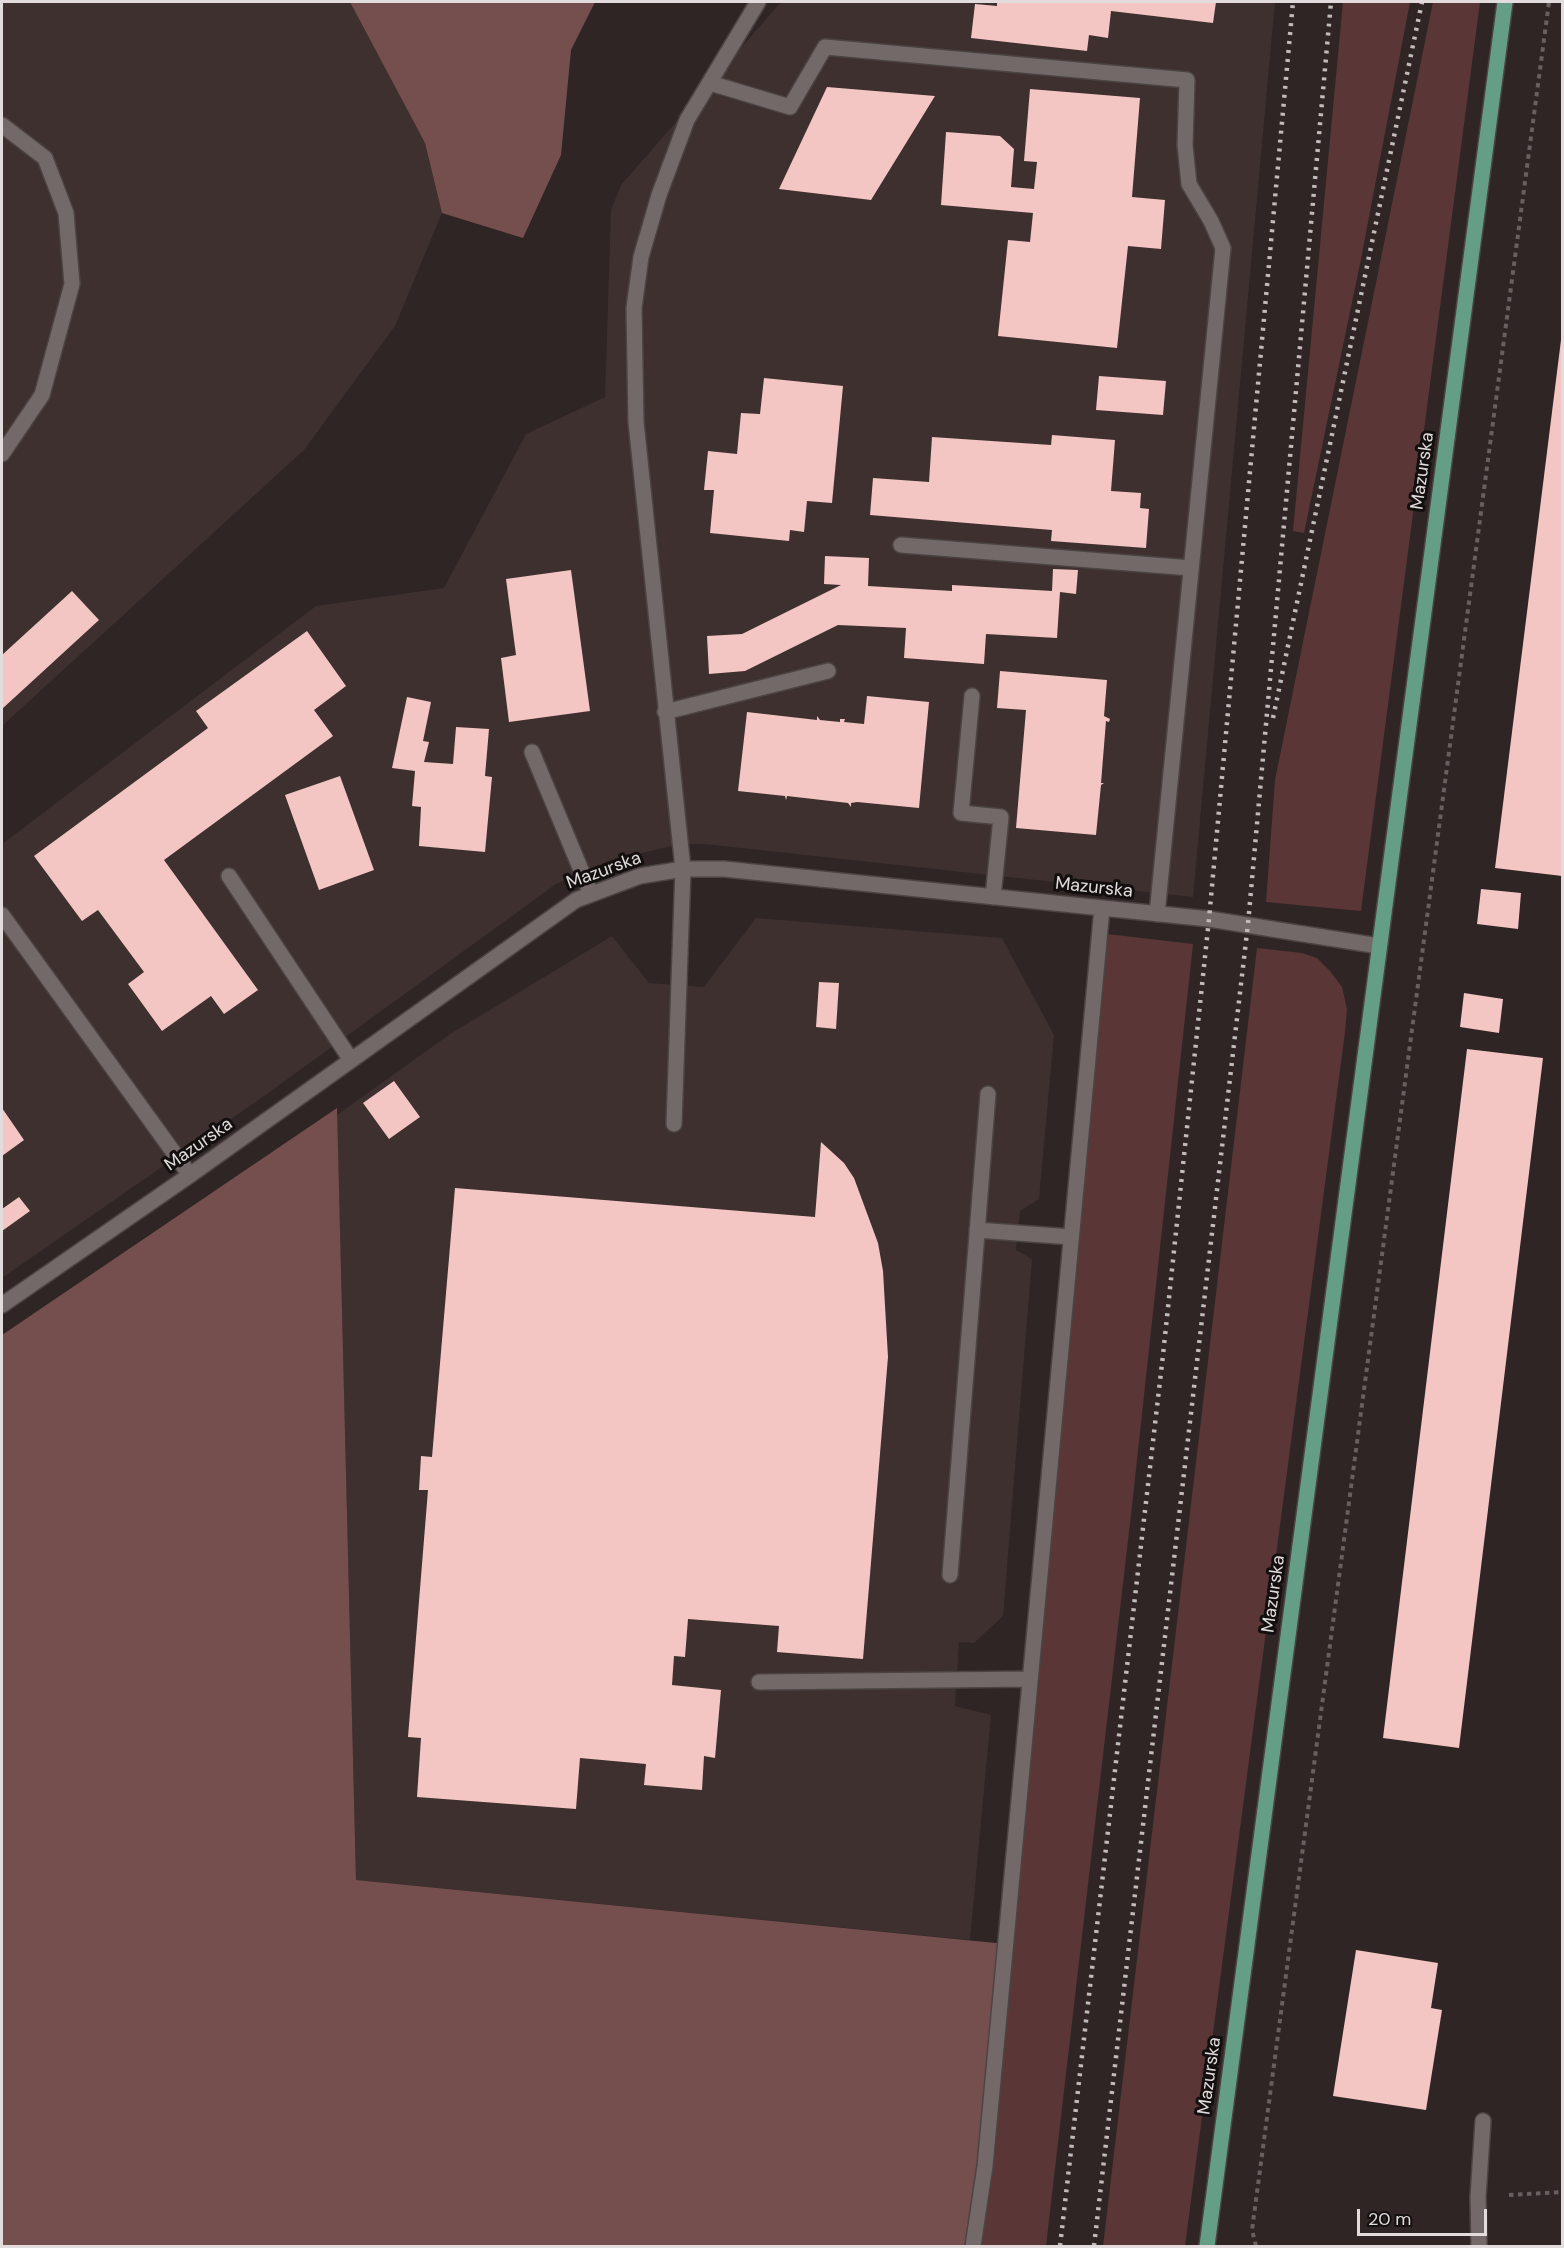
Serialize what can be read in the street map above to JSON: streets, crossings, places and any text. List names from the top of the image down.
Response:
{
  "streets": {
    "main road": ["Mazurska"]
  },
  "scale_bar": "20 m"
}
